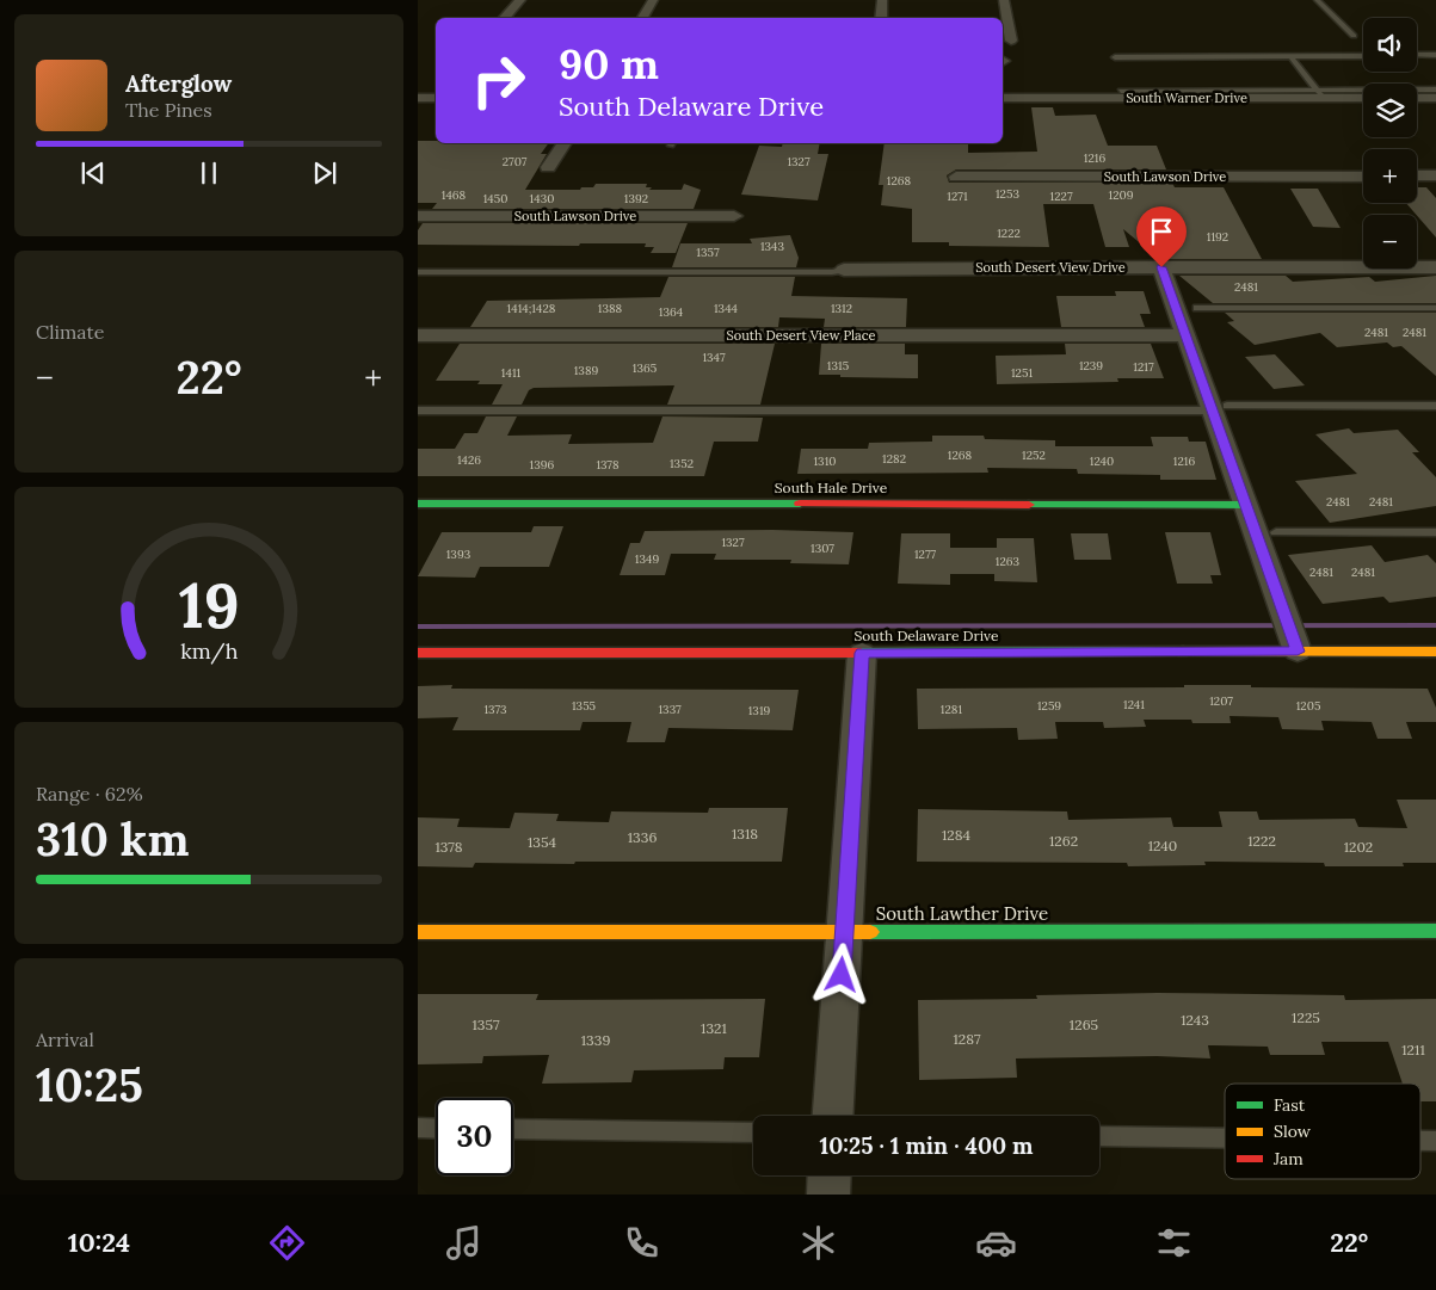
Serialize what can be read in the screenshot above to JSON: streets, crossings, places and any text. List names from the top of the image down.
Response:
{
  "streets": {
    "street": [
      "South Warner Drive",
      "South Lawson Drive",
      "South Desert View Drive",
      "South Desert View Place",
      "South Hale Drive",
      "South Delaware Drive",
      "South Lawther Drive"
    ]
  },
  "house_numbers": [
    "1216",
    "2707",
    "1327",
    "1268",
    "1253",
    "1468",
    "1209",
    "1271",
    "1227",
    "1450",
    "1430",
    "1392",
    "1222",
    "1192",
    "1343",
    "1357",
    "2481",
    "1414;1428",
    "1388",
    "1344",
    "1312",
    "1364",
    "2481",
    "2481",
    "1347",
    "1315",
    "1239",
    "1217",
    "1365",
    "1389",
    "1411",
    "1251",
    "1268",
    "1252",
    "1282",
    "1426",
    "1310",
    "1240",
    "1216",
    "1352",
    "1396",
    "1378",
    "2481",
    "2481",
    "1327",
    "1307",
    "1393",
    "1277",
    "1349",
    "1263",
    "2481",
    "2481",
    "1207",
    "1241",
    "1355",
    "1259",
    "1205",
    "1373",
    "1337",
    "1281",
    "1319",
    "1318",
    "1284",
    "1336",
    "1262",
    "1222",
    "1354",
    "1240",
    "1378",
    "1202",
    "1225",
    "1243",
    "1357",
    "1265",
    "1321",
    "1287",
    "1339",
    "1211"
  ],
  "legend": ["Fast", "Slow", "Jam"],
  "page": {
    "map_buttons": ["+", "−"],
    "turn": ["90 m", "South Delaware Drive"],
    "song": ["Afterglow", "The Pines"],
    "tile": [
      "Climate",
      ["Range · 62%", "310 km"],
      ["Arrival", "10:25"]
    ],
    "heat": ["−", "22°", "+"],
    "limit": "30",
    "trip": "10:25 · 1 min · 400 m",
    "tabs": ["10:24", "22°"],
    "gauge": ["19", "km/h"]
  }
}
